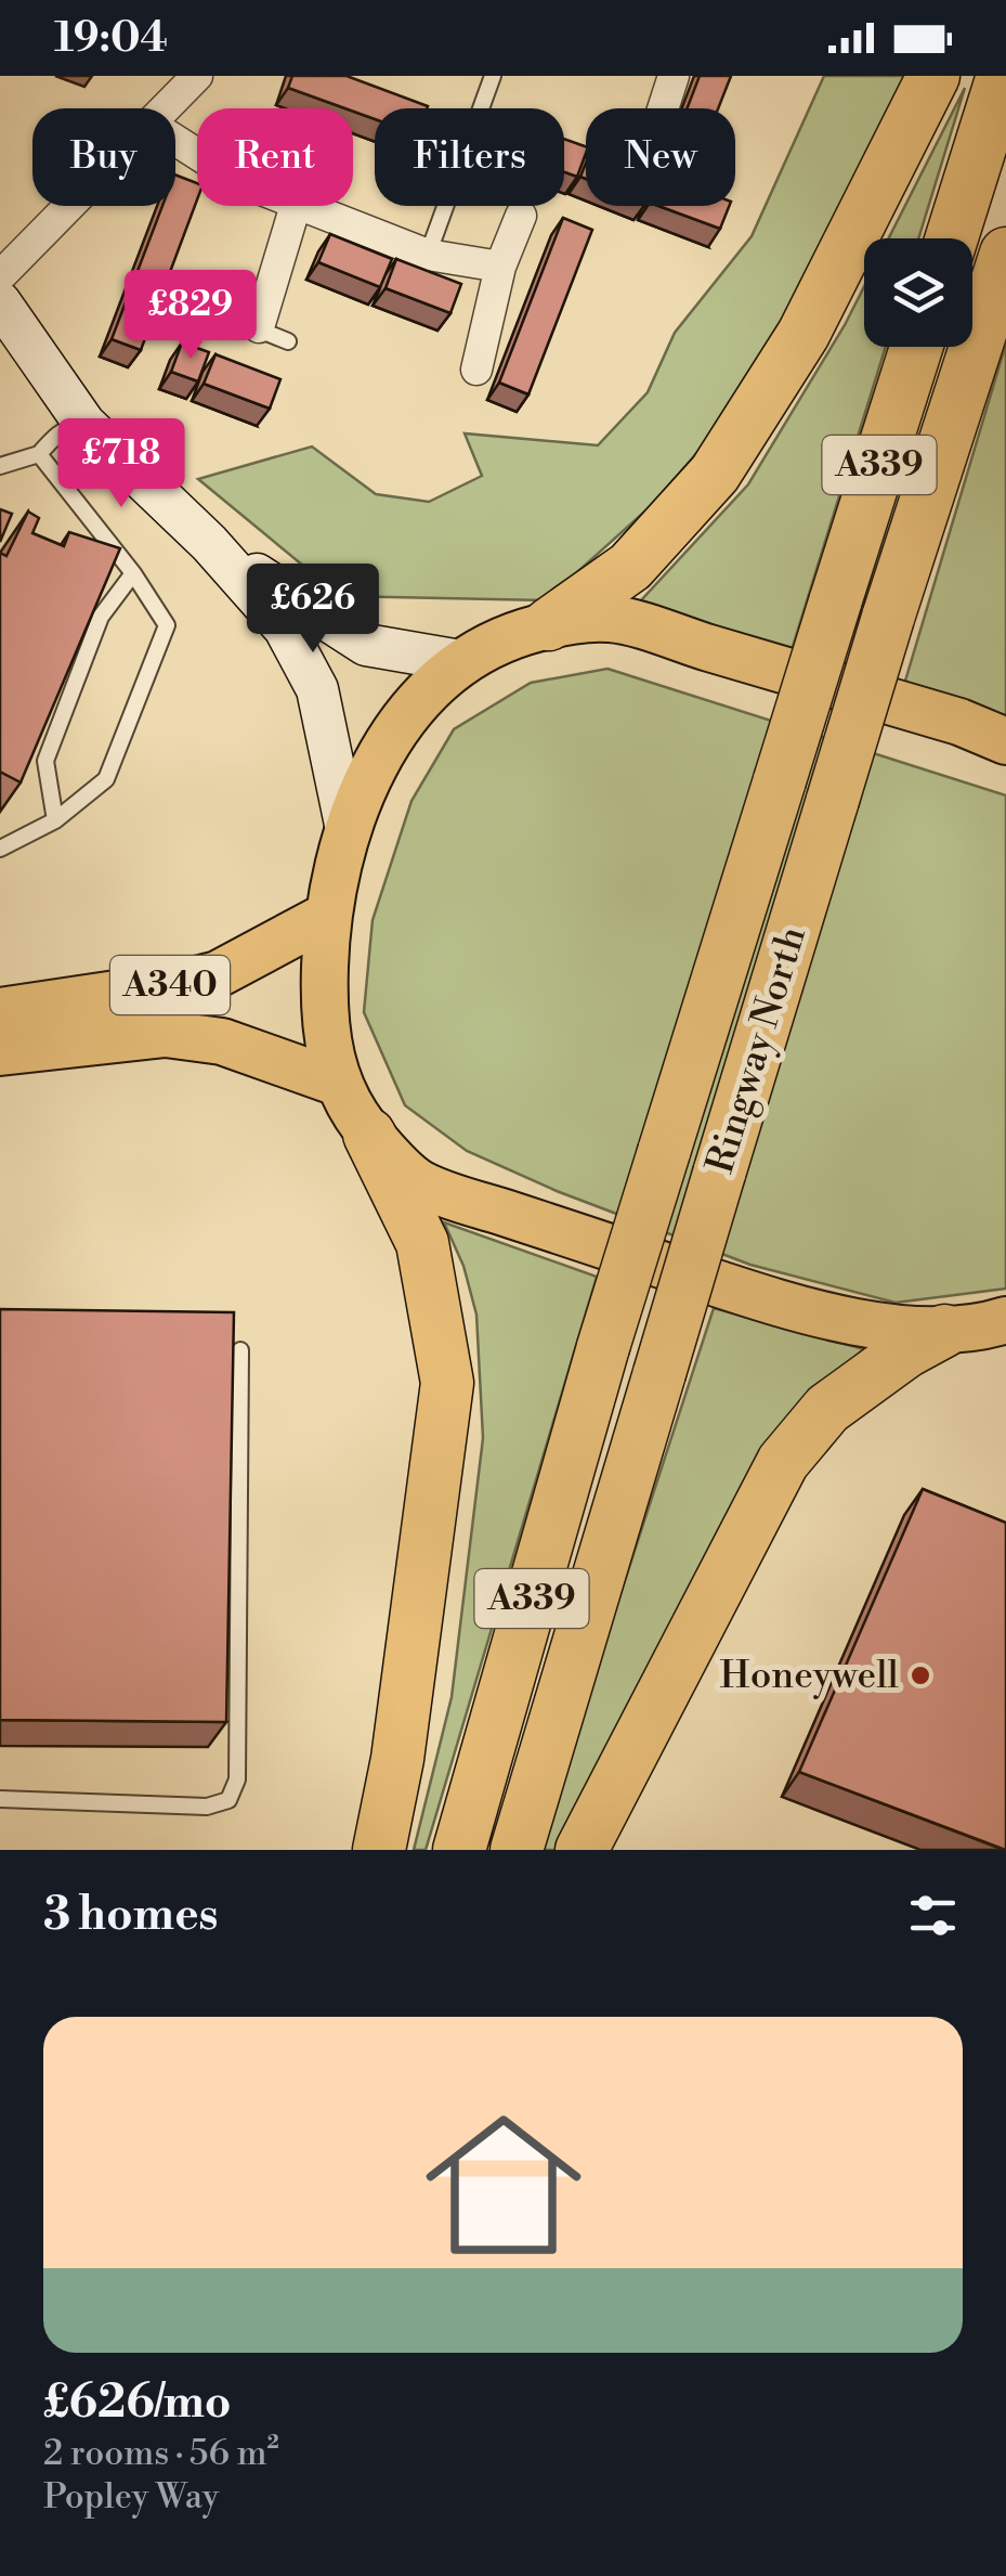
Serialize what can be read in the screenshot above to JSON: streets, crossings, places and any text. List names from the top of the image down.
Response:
{
  "streets": {
    "highway": ["A339", "Ringway North"],
    "main road": ["A340"]
  },
  "places": ["Honeywell"],
  "page": {
    "status": "19:04",
    "chip": [
      "Buy",
      "Rent",
      "Filters",
      "New"
    ],
    "price": ["£829", "£718", "£626"],
    "heading": "3 homes",
    "list": [
      {
        "name": "£626/mo",
        "note": "2 rooms · 56 m² · Popley Way"
      }
    ]
  }
}
